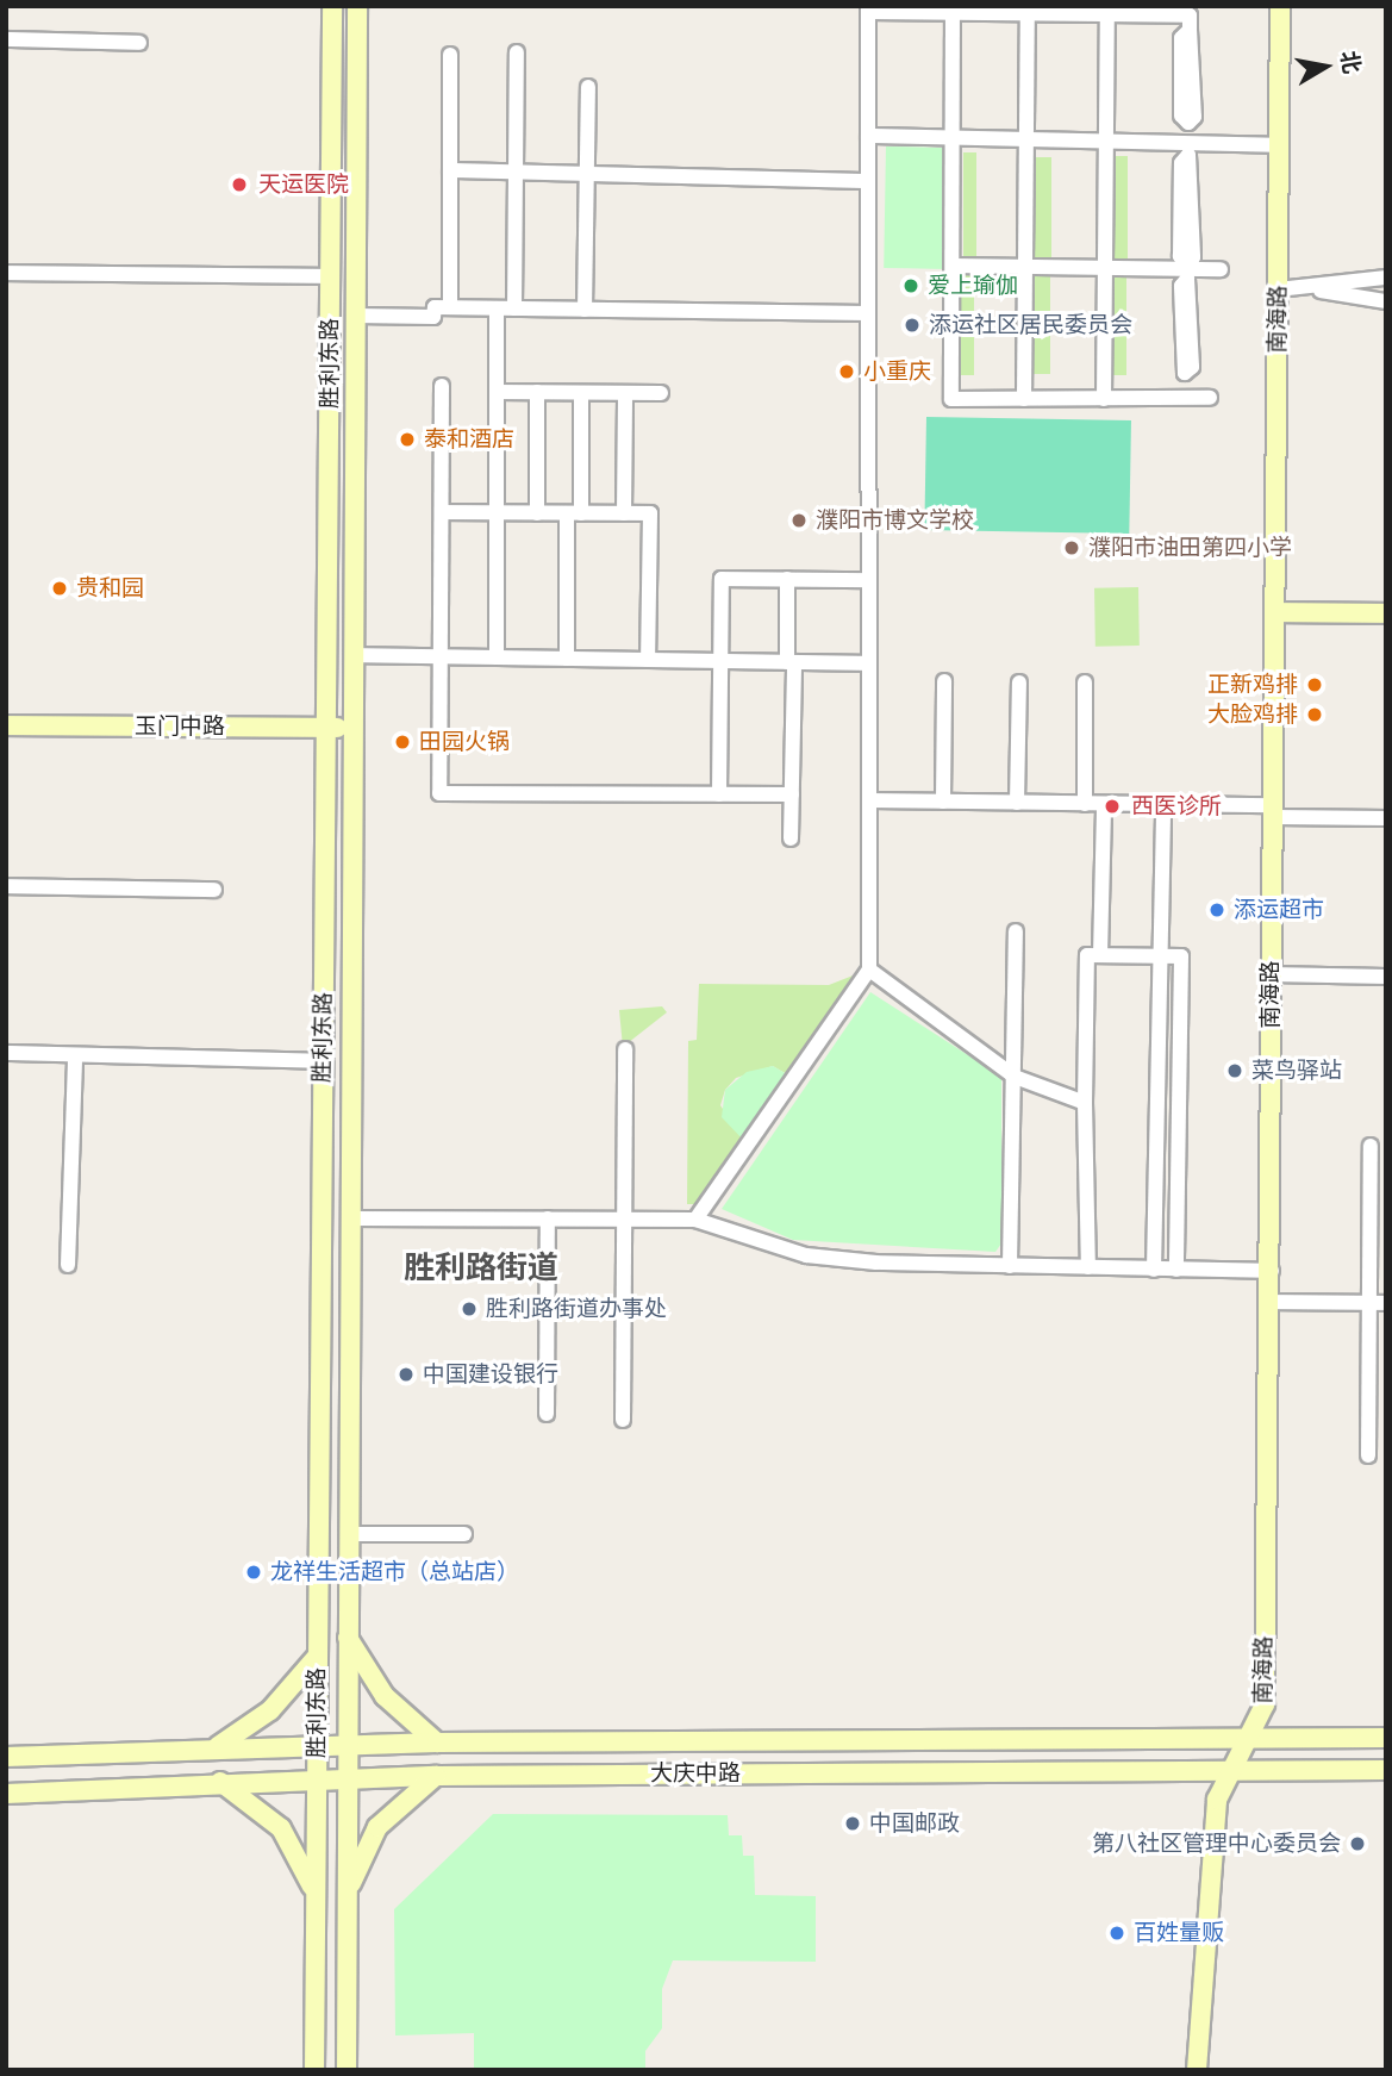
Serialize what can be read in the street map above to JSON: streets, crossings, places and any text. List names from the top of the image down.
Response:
{
  "streets": {
    "main road": [
      "南海路",
      "胜利东路",
      "玉门中路",
      "大庆中路"
    ]
  },
  "crossings": [
    ["南海路", "大庆中路"],
    ["胜利东路", "玉门中路"],
    ["胜利东路", "大庆中路"]
  ],
  "districts": ["胜利路街道"],
  "places": [
    "天运医院",
    "爱上瑜伽",
    "添运社区居民委员会",
    "小重庆",
    "泰和酒店",
    "濮阳市博文学校",
    "濮阳市油田第四小学",
    "贵和园",
    "正新鸡排",
    "大脸鸡排",
    "田园火锅",
    "西医诊所",
    "添运超市",
    "菜鸟驿站",
    "胜利路街道办事处",
    "中国建设银行",
    "龙祥生活超市（总站店）",
    "中国邮政",
    "第八社区管理中心委员会",
    "百姓量贩"
  ],
  "north": "right"
}
